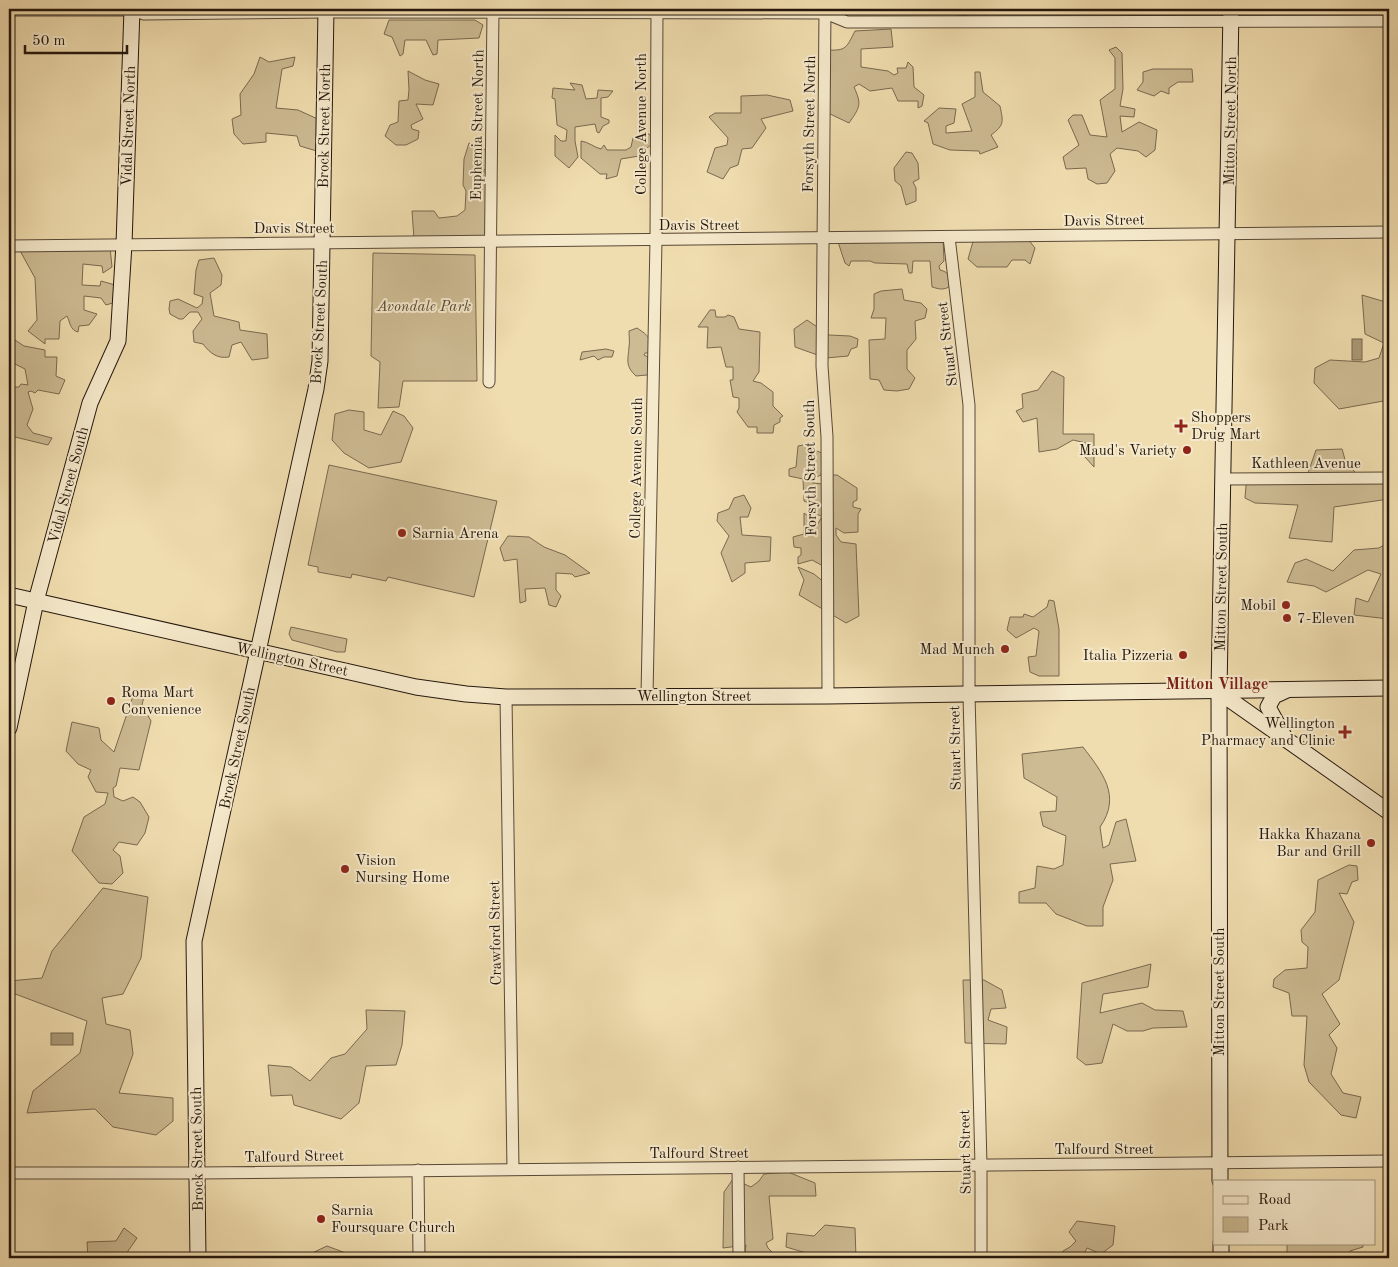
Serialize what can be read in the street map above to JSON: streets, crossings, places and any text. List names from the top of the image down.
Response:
{
  "streets": {
    "main road": [
      "Mitton Street North",
      "Vidal Street North",
      "Brock Street North",
      "Brock Street South",
      "Vidal Street South",
      "Mitton Street South",
      "Wellington Street"
    ],
    "street": [
      "College Avenue North",
      "Forsyth Street North",
      "Euphemia Street North",
      "Davis Street",
      "Stuart Street",
      "Kathleen Avenue",
      "College Avenue South",
      "Forsyth Street South",
      "Crawford Street",
      "Talfourd Street"
    ]
  },
  "crossings": [
    ["Mitton Street North", "Davis Street"],
    ["Mitton Street North", "Mitton Street South"],
    ["College Avenue North", "Davis Street"],
    ["College Avenue North", "College Avenue South"],
    ["Forsyth Street North", "Davis Street"],
    ["Forsyth Street North", "Forsyth Street South"],
    ["Euphemia Street North", "Davis Street"],
    ["Vidal Street North", "Davis Street"],
    ["Vidal Street North", "Vidal Street South"],
    ["Brock Street North", "Davis Street"],
    ["Brock Street North", "Brock Street South"],
    ["Davis Street", "Brock Street South"],
    ["Davis Street", "Stuart Street"],
    ["Davis Street", "College Avenue South"],
    ["Davis Street", "Forsyth Street South"],
    ["Davis Street", "Vidal Street South"],
    ["Davis Street", "Mitton Street South"],
    ["Brock Street South", "Wellington Street"],
    ["Brock Street South", "Talfourd Street"],
    ["Stuart Street", "Wellington Street"],
    ["Stuart Street", "Talfourd Street"],
    ["Kathleen Avenue", "Mitton Street South"],
    ["College Avenue South", "Wellington Street"],
    ["Forsyth Street South", "Wellington Street"],
    ["Vidal Street South", "Wellington Street"],
    ["Mitton Street South", "Wellington Street"],
    ["Mitton Street South", "Talfourd Street"],
    ["Wellington Street", "Crawford Street"],
    ["Crawford Street", "Talfourd Street"]
  ],
  "districts": ["Mitton Village"],
  "parks": ["Avondale Park"],
  "places": {
    "health": ["Shoppers Drug Mart", "Wellington Pharmacy and Clinic"],
    "other": [
      "Maud's Variety",
      "Sarnia Arena",
      "Mobil",
      "7-Eleven",
      "Mad Munch",
      "Italia Pizzeria",
      "Roma Mart Convenience",
      "Hakka Khazana Bar and Grill",
      "Vision Nursing Home",
      "Sarnia Foursquare Church"
    ]
  },
  "legend": ["Road", "Park"],
  "scale_bar": "50 m"
}
